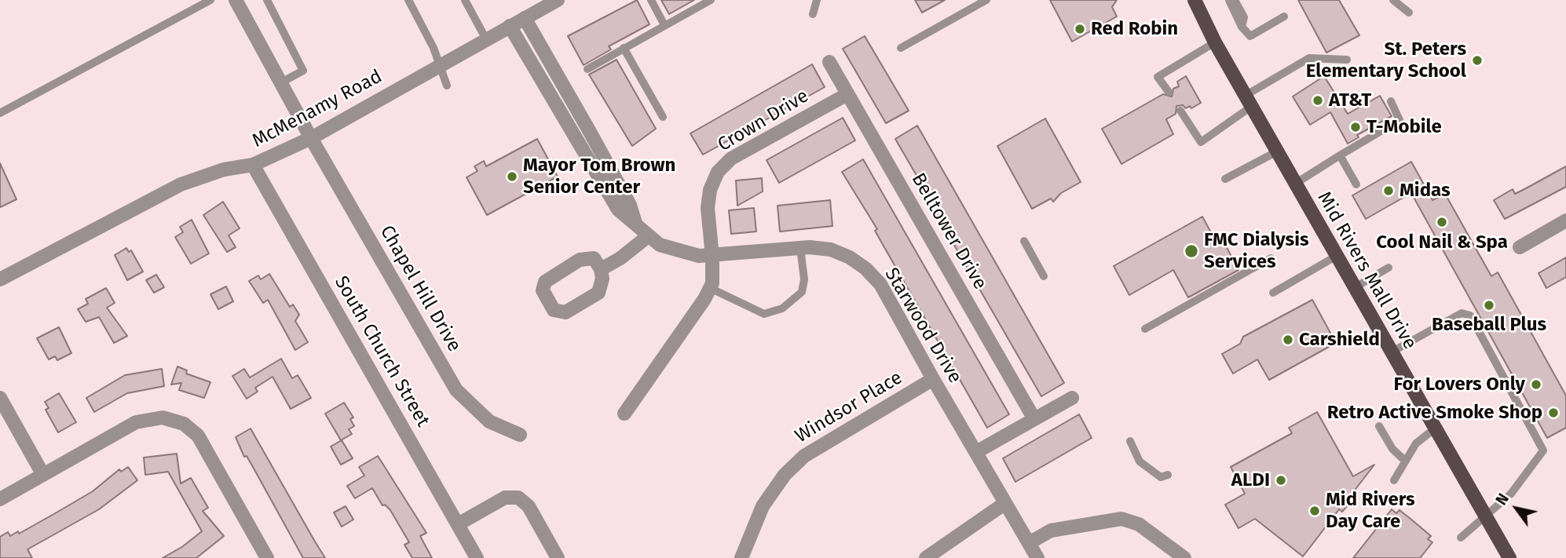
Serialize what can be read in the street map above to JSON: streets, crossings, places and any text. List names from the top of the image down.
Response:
{
  "streets": {
    "main road": ["Mid Rivers Mall Drive"],
    "street": [
      "McMenamy Road",
      "Crown Drive",
      "Belltower Drive",
      "Chapel Hill Drive",
      "Starwood Drive",
      "South Church Street",
      "Windsor Place"
    ]
  },
  "crossings": [
    ["McMenamy Road", "Chapel Hill Drive"],
    ["McMenamy Road", "Starwood Drive"],
    ["McMenamy Road", "South Church Street"],
    ["Crown Drive", "Belltower Drive"],
    ["Crown Drive", "Starwood Drive"],
    ["Starwood Drive", "Windsor Place"]
  ],
  "places": [
    "Red Robin",
    "St. Peters Elementary School",
    "AT&T",
    "T-Mobile",
    "Mayor Tom Brown Senior Center",
    "Midas",
    "Cool Nail & Spa",
    "FMC Dialysis Services",
    "Baseball Plus",
    "Carshield",
    "For Lovers Only",
    "Retro Active Smoke Shop",
    "ALDI",
    "Mid Rivers Day Care"
  ],
  "north": "top left"
}
